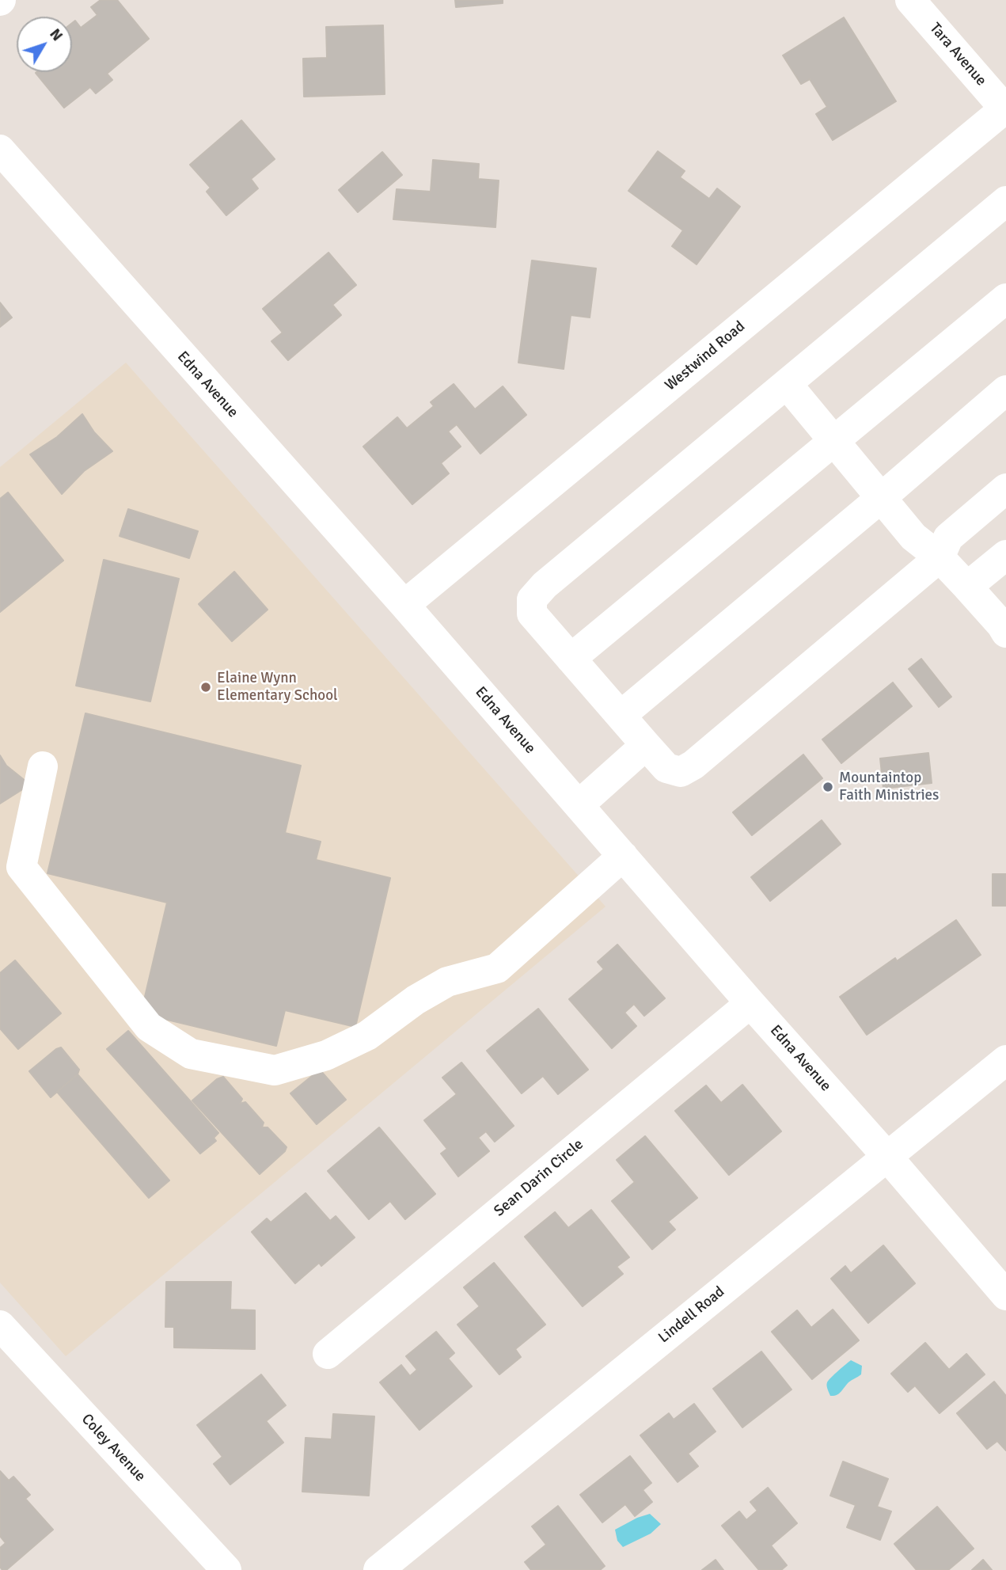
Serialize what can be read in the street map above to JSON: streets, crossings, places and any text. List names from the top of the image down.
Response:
{
  "streets": {
    "street": [
      "Tara Avenue",
      "Westwind Road",
      "Edna Avenue",
      "Sean Darin Circle",
      "Lindell Road",
      "Coley Avenue"
    ]
  },
  "crossings": [
    ["Tara Avenue", "Westwind Road"],
    ["Westwind Road", "Edna Avenue"],
    ["Edna Avenue", "Sean Darin Circle"],
    ["Edna Avenue", "Lindell Road"]
  ],
  "places": ["Elaine Wynn Elementary School", "Mountaintop Faith Ministries"],
  "north": "top right"
}
